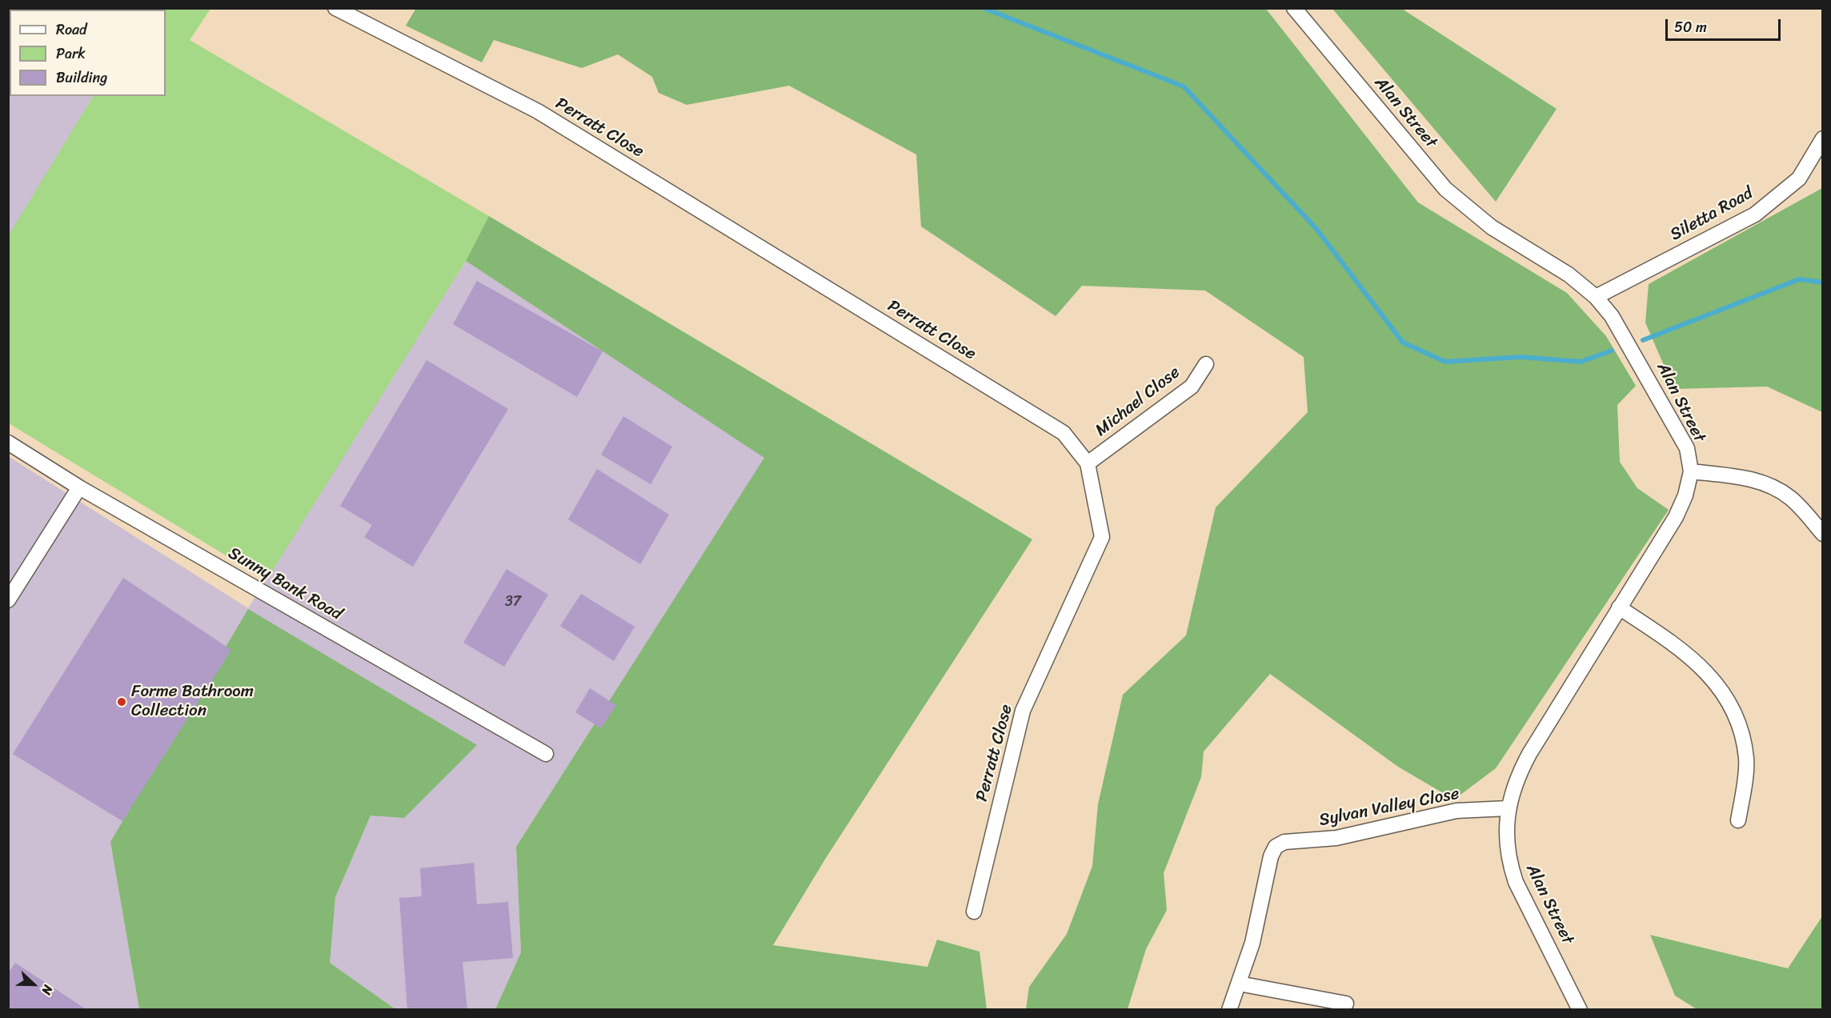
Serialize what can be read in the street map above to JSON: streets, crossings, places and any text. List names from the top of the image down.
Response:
{
  "streets": {
    "street": [
      "Alan Street",
      "Perratt Close",
      "Siletta Road",
      "Michael Close",
      "Sunny Bank Road",
      "Sylvan Valley Close"
    ]
  },
  "crossings": [
    ["Alan Street", "Siletta Road"],
    ["Alan Street", "Sylvan Valley Close"],
    ["Perratt Close", "Michael Close"]
  ],
  "places": ["Forme Bathroom Collection"],
  "house_numbers": ["37"],
  "legend": ["Road", "Park", "Building"],
  "scale_bar": "50 m",
  "north": "right"
}
